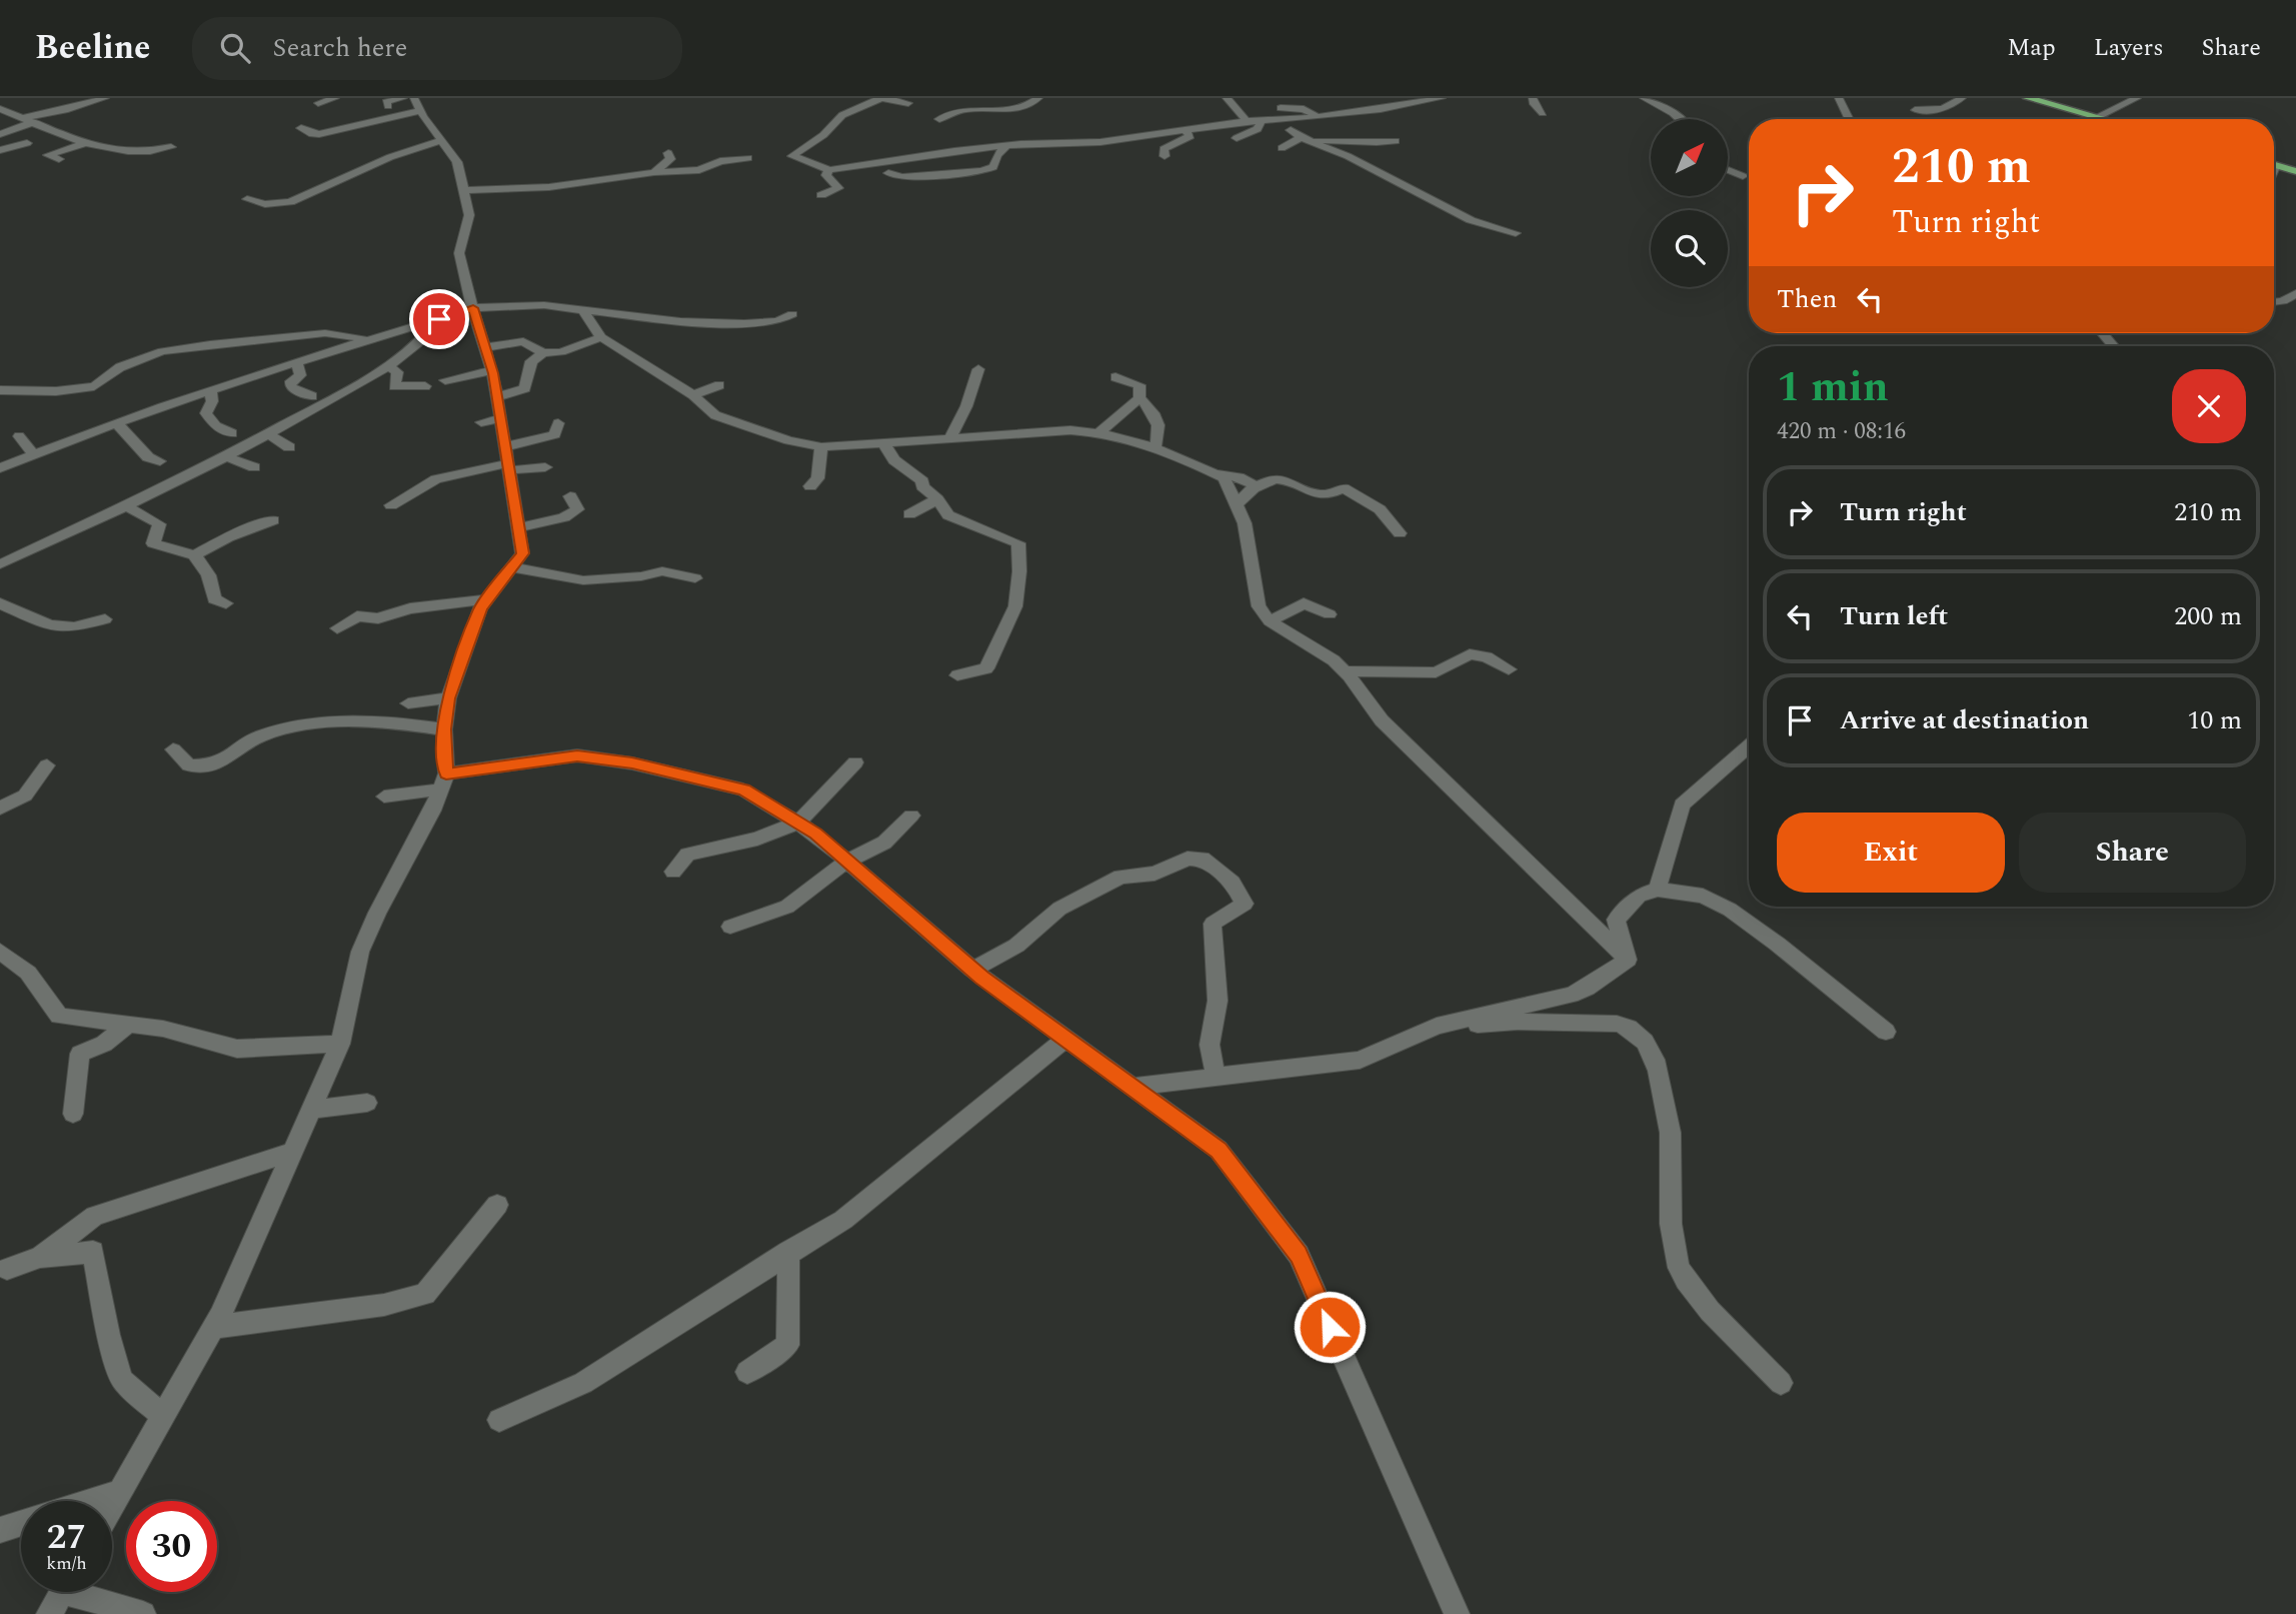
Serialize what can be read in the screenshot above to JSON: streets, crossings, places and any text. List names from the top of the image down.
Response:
{
  "north": "top right",
  "page": {
    "header": "Beeline",
    "search": "Search here",
    "nav": ["Map", "Layers", "Share"],
    "turn": ["210 m", "Turn right"],
    "then": "Then",
    "heading": ["1 min", "420 m · 08:16"],
    "list": [
      {
        "name": "Turn right",
        "value": "210 m"
      },
      {
        "name": "Turn left",
        "value": "200 m"
      },
      {
        "name": "Arrive at destination",
        "value": "10 m"
      }
    ],
    "buttons": ["Exit", "Share"],
    "speed": "27 km/h",
    "limit": "30"
  }
}
